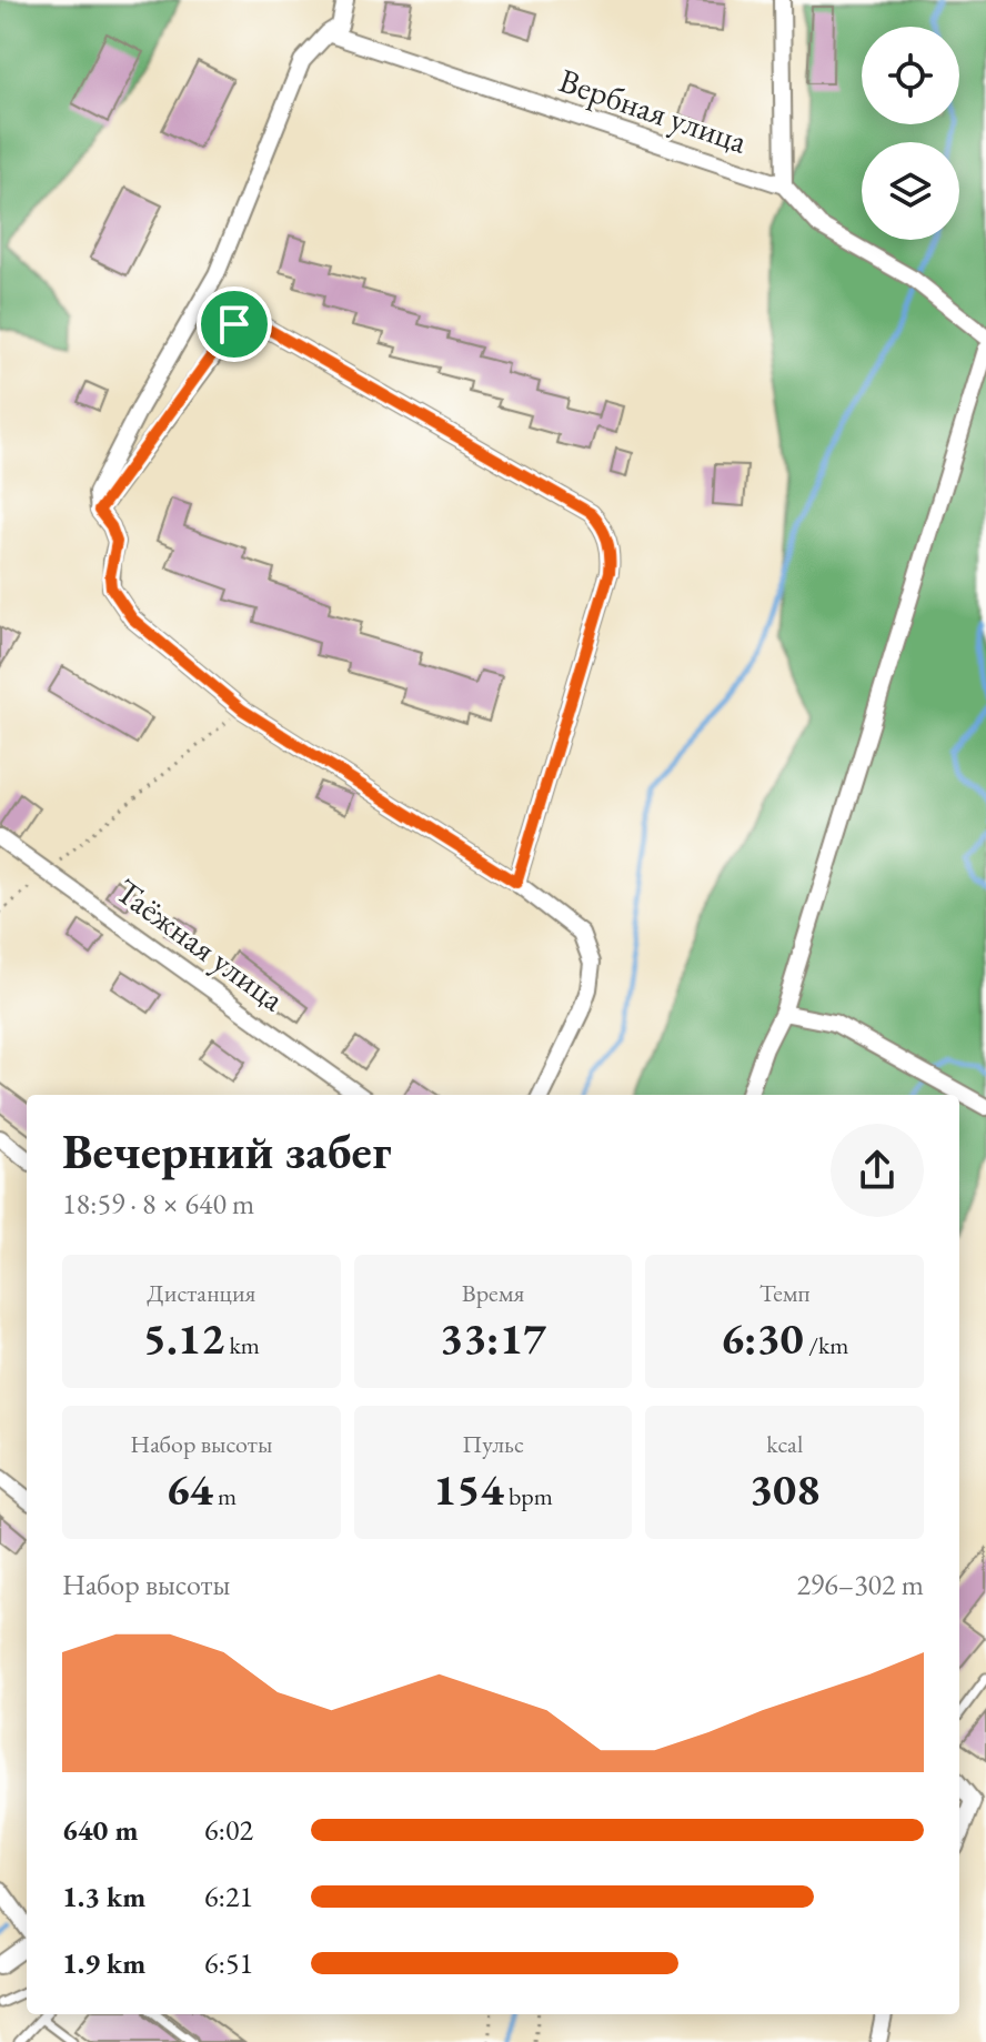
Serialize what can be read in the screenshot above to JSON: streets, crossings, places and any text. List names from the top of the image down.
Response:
{
  "streets": {
    "street": ["Вербная улица", "Таёжная улица"]
  },
  "page": {
    "heading": ["Вечерний забег", "18:59 · 8 × 640 m"],
    "stats": [
      ["Дистанция", "5.12 km"],
      ["Время", "33:17"],
      ["Темп", "6:30 /km"],
      ["Набор высоты", "64 m"],
      ["Пульс", "154 bpm"],
      ["kcal", "308"]
    ],
    "chart": ["Набор высоты", "296–302 m"],
    "list": [
      {
        "name": "640 m",
        "note": "6:02"
      },
      {
        "name": "1.3 km",
        "note": "6:21"
      },
      {
        "name": "1.9 km",
        "note": "6:51"
      }
    ]
  }
}
